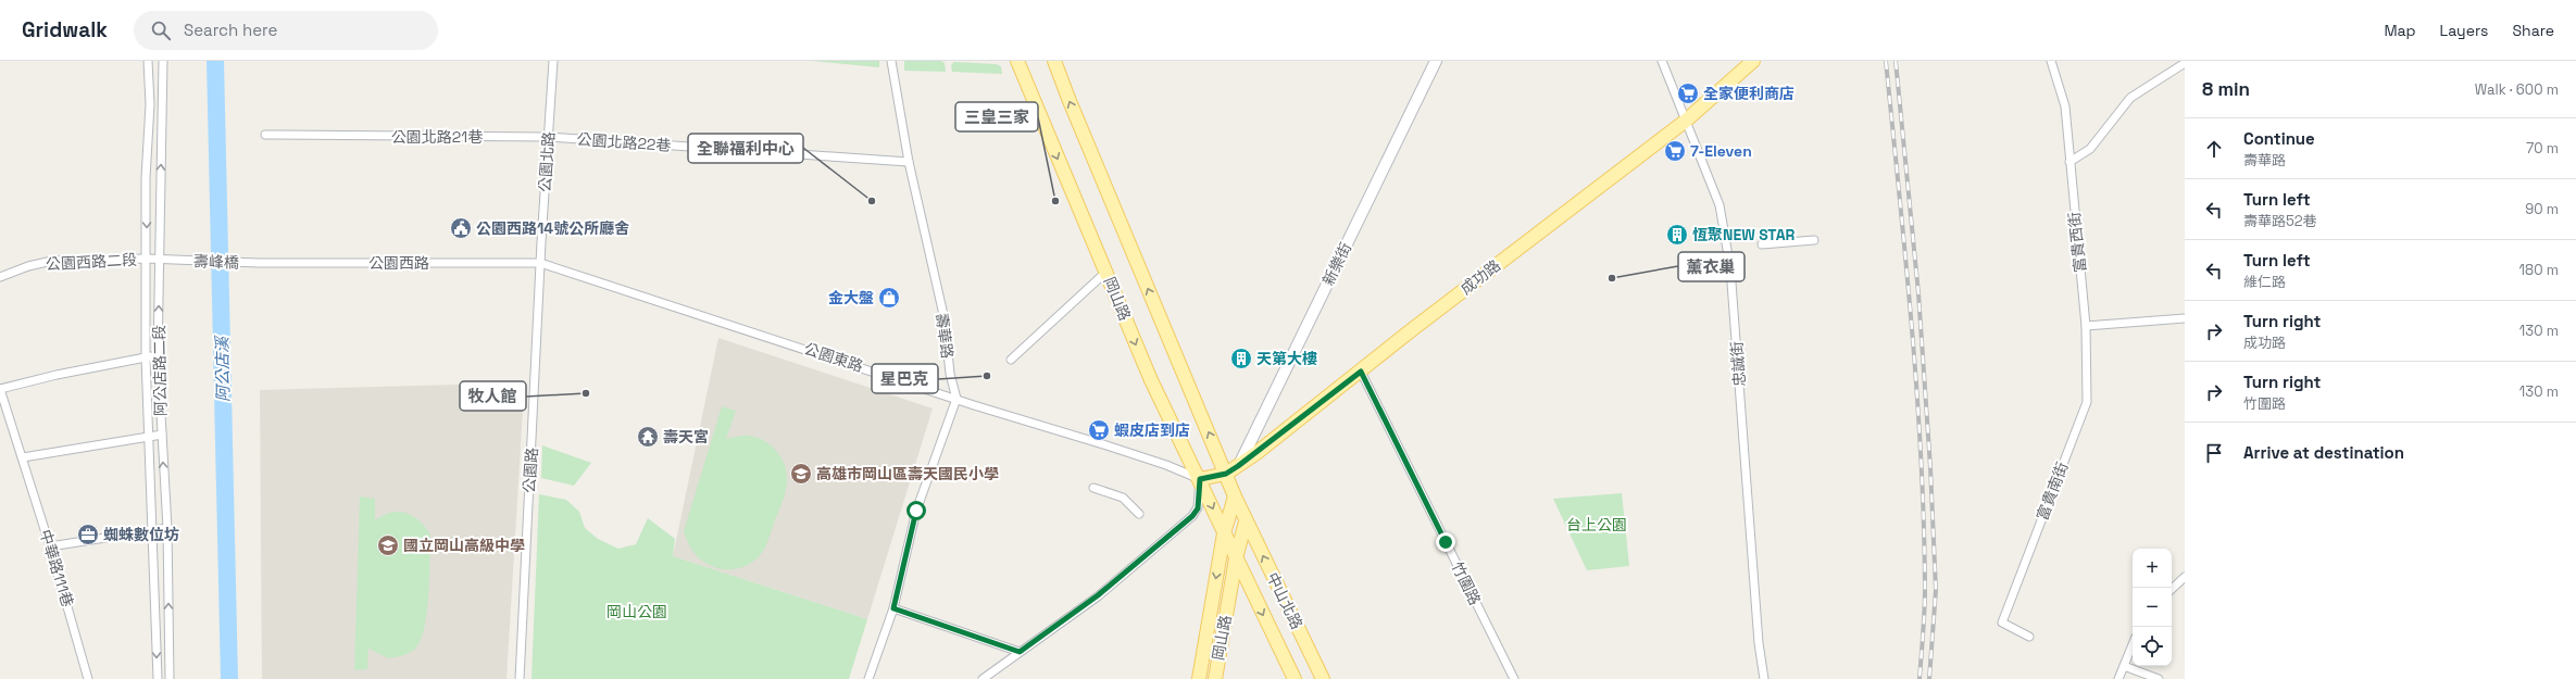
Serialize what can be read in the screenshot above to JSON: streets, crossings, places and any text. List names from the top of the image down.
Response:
{
  "streets": {
    "main road": ["成功路", "岡山路", "中山北路"],
    "street": [
      "公園北路21巷",
      "公園北路22巷",
      "公園北路",
      "富貴西街",
      "公園西路二段",
      "壽峰橋",
      "公園西路",
      "新樂街",
      "壽華路",
      "公園東路",
      "忠誠街",
      "阿公店路二段",
      "公園路",
      "富貴南街",
      "中華路111巷",
      "竹圍路"
    ]
  },
  "crossings": [
    ["公園北路21巷", "公園北路22巷"],
    ["公園北路21巷", "公園北路"],
    ["公園北路22巷", "公園北路"],
    ["公園北路22巷", "壽華路"],
    ["公園北路", "公園西路"],
    ["公園北路", "公園東路"],
    ["公園北路", "公園路"],
    ["富貴西街", "富貴南街"],
    ["公園西路二段", "壽峰橋"],
    ["公園西路二段", "阿公店路二段"],
    ["壽峰橋", "公園西路"],
    ["壽峰橋", "阿公店路二段"],
    ["公園西路", "公園東路"],
    ["公園西路", "公園路"],
    ["新樂街", "成功路"],
    ["成功路", "岡山路"],
    ["成功路", "公園東路"],
    ["成功路", "忠誠街"],
    ["成功路", "竹圍路"],
    ["岡山路", "公園東路"],
    ["岡山路", "中山北路"],
    ["壽華路", "公園東路"],
    ["公園東路", "公園路"]
  ],
  "water": ["阿公店溪"],
  "parks": ["台上公園", "岡山公園"],
  "places": {
    "supermarket": ["全家便利商店", "7-Eleven", "蝦皮店到店"],
    "other": [
      "全聯福利中心",
      "三皇三家",
      "薰衣巢",
      "星巴克",
      "牧人館"
    ],
    "public building": ["公園西路14號公所廳舍"],
    "building": ["恆聚NEW STAR", "天第大樓"],
    "shop": ["金大盤"],
    "temple": ["壽天宮"],
    "school or university": ["高雄市岡山區壽天國民小學", "國立岡山高級中學"],
    "office": ["蜘蛛數位坊"]
  },
  "page": {
    "header": "Gridwalk",
    "search": "Search here",
    "nav": ["Map", "Layers", "Share"],
    "heading": ["8 min", "Walk · 600 m"],
    "list": [
      ["Continue", "壽華路", "70 m"],
      ["Turn left", "壽華路52巷", "90 m"],
      ["Turn left", "維仁路", "180 m"],
      ["Turn right", "成功路", "130 m"],
      ["Turn right", "竹圍路", "130 m"],
      "Arrive at destination"
    ],
    "map_buttons": ["+", "−"]
  }
}
